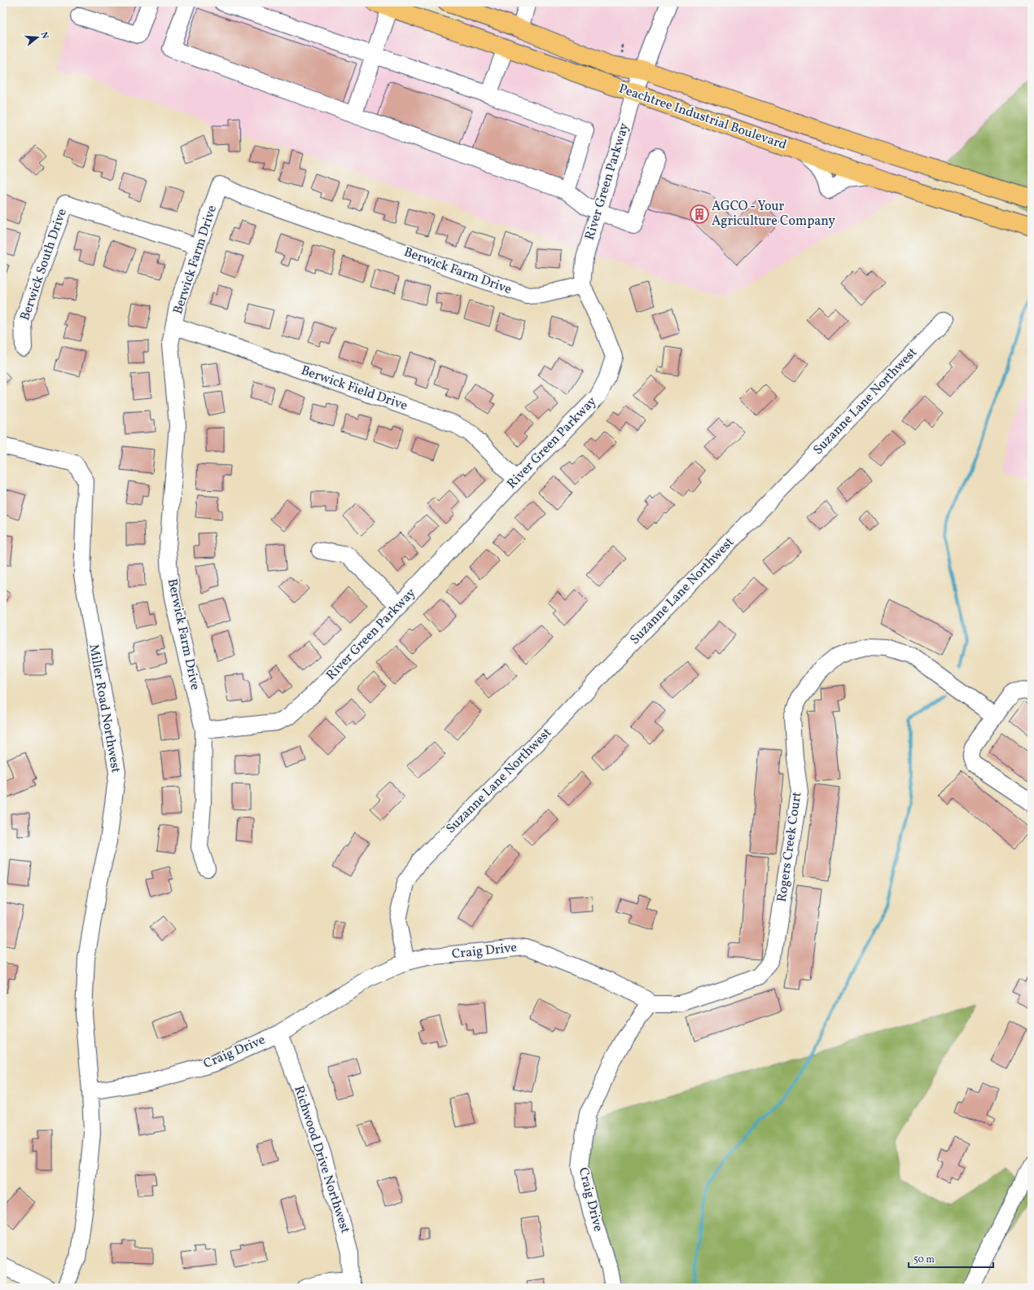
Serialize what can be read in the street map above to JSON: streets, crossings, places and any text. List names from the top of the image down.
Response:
{
  "streets": {
    "highway": ["Peachtree Industrial Boulevard"],
    "street": [
      "River Green Parkway",
      "Berwick Farm Drive",
      "Berwick South Drive",
      "Berwick Field Drive",
      "Suzanne Lane Northwest",
      "Miller Road Northwest",
      "Rogers Creek Court",
      "Craig Drive",
      "Richwood Drive Northwest"
    ]
  },
  "crossings": [
    ["Peachtree Industrial Boulevard", "River Green Parkway"],
    ["River Green Parkway", "Berwick Farm Drive"],
    ["River Green Parkway", "Berwick Field Drive"],
    ["Berwick Farm Drive", "Berwick South Drive"],
    ["Berwick Farm Drive", "Berwick Field Drive"],
    ["Suzanne Lane Northwest", "Craig Drive"],
    ["Miller Road Northwest", "Craig Drive"],
    ["Rogers Creek Court", "Craig Drive"],
    ["Craig Drive", "Richwood Drive Northwest"]
  ],
  "places": {
    "building": ["AGCO - Your Agriculture Company"]
  },
  "scale_bar": "50 m",
  "north": "right"
}
